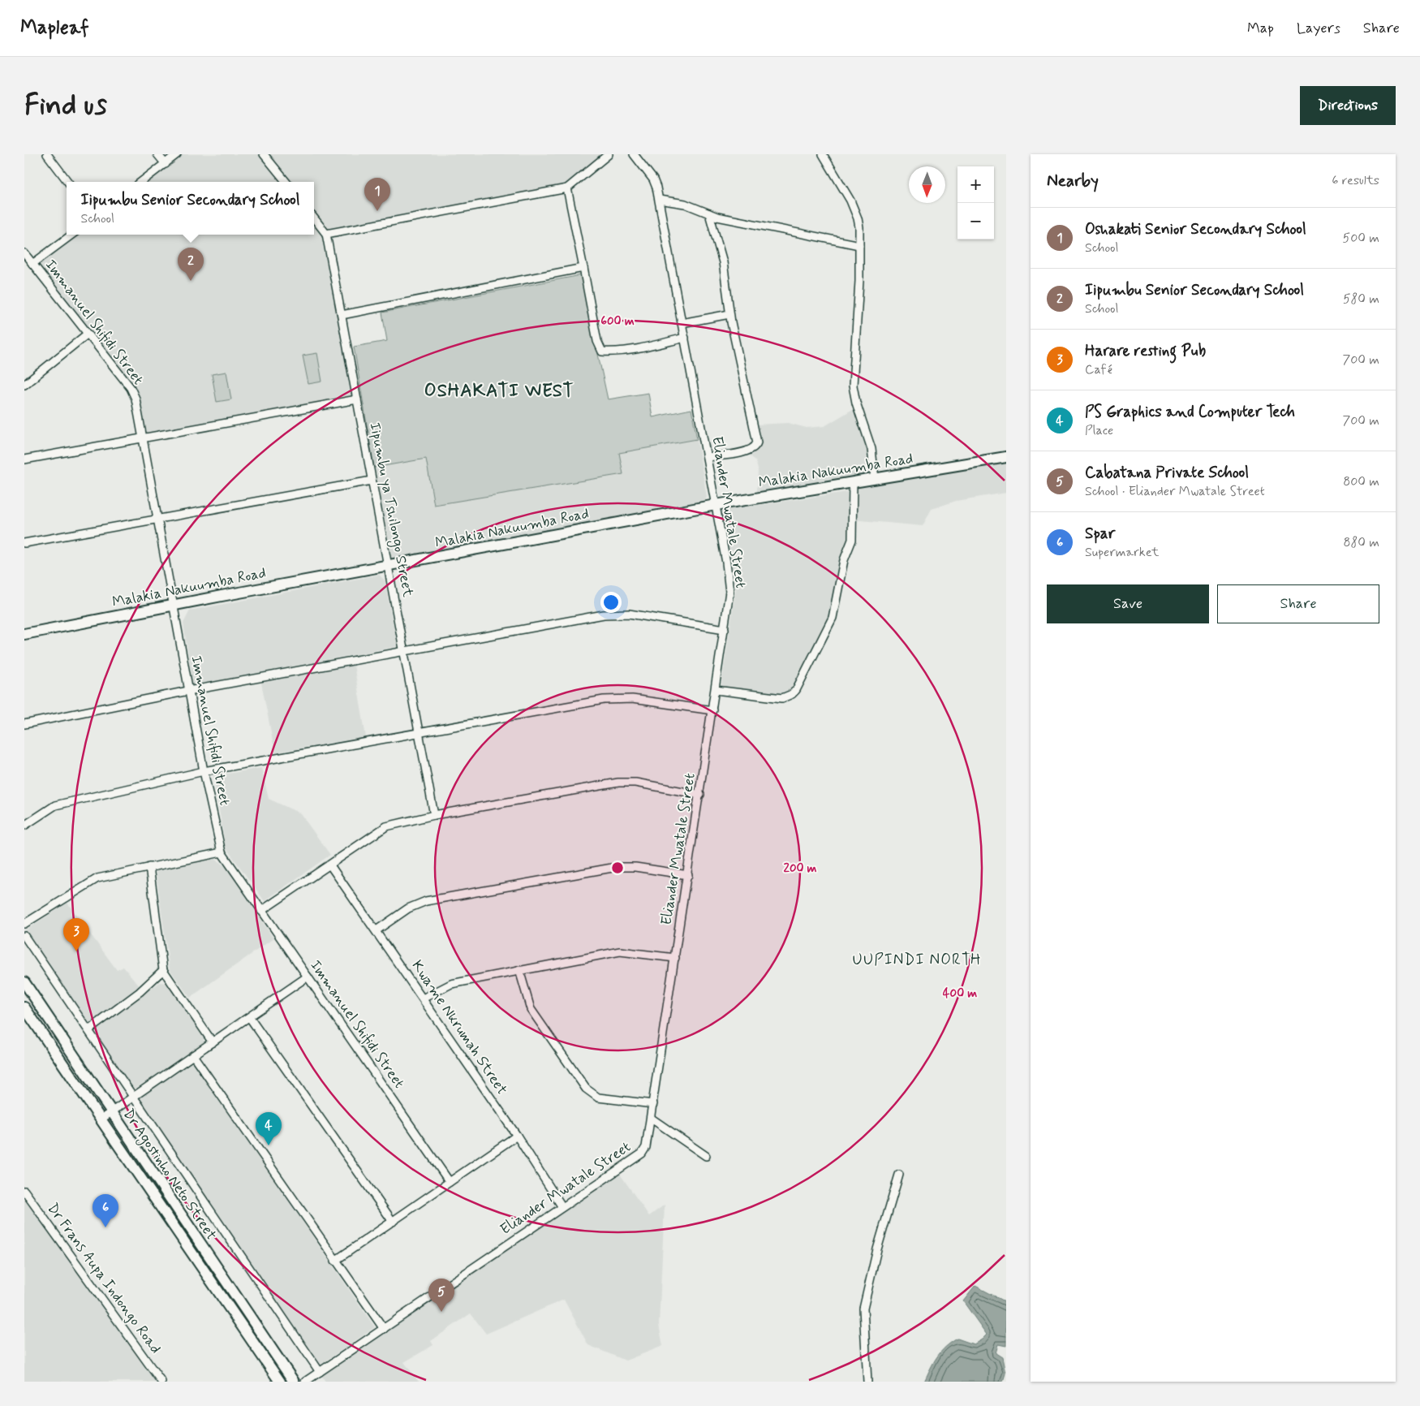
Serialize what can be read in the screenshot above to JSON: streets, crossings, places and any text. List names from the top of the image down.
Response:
{
  "streets": {
    "main road": ["Malakia Nakuumba Road", "Dr Agostinho Neto Street"],
    "street": [
      "Immanuel Shifidi Street",
      "Iipumbu ya Tshilongo Street",
      "Eliander Mwatale Street",
      "Kwame Nkrumah Street",
      "Dr Frans Aupa Indongo Road"
    ]
  },
  "crossings": [
    ["Immanuel Shifidi Street", "Malakia Nakuumba Road"],
    ["Malakia Nakuumba Road", "Iipumbu ya Tshilongo Street"],
    ["Malakia Nakuumba Road", "Eliander Mwatale Street"],
    ["Eliander Mwatale Street", "Kwame Nkrumah Street"]
  ],
  "districts": ["OSHAKATI WEST", "UUPINDI NORTH"],
  "north": "bottom",
  "page": {
    "header": "Mapleaf",
    "nav": ["Map", "Layers", "Share"],
    "buttons": [
      "Directions",
      ["Save", "Share"]
    ],
    "title": "Find us",
    "heading": ["Nearby", "6 results"],
    "map_buttons": ["+", "−"],
    "pins": [
      "1",
      "2",
      "3",
      "4",
      "6",
      "5"
    ],
    "popup": ["Iipumbu Senior Secondary School", "School"],
    "list": [
      {
        "mark": "1",
        "name": "Oshakati Senior Secondary School",
        "note": "School",
        "value": "500 m"
      },
      {
        "mark": "2",
        "name": "Iipumbu Senior Secondary School",
        "note": "School",
        "value": "580 m"
      },
      {
        "mark": "3",
        "name": "Harare resting Pub",
        "note": "Café",
        "value": "700 m"
      },
      {
        "mark": "4",
        "name": "PS Graphics and Computer Tech",
        "note": "Place",
        "value": "700 m"
      },
      {
        "mark": "5",
        "name": "Cabatana Private School",
        "note": "School · Eliander Mwatale Street",
        "value": "800 m"
      },
      {
        "mark": "6",
        "name": "Spar",
        "note": "Supermarket",
        "value": "880 m"
      }
    ]
  },
  "rings": ["600 m", "200 m", "400 m"]
}
